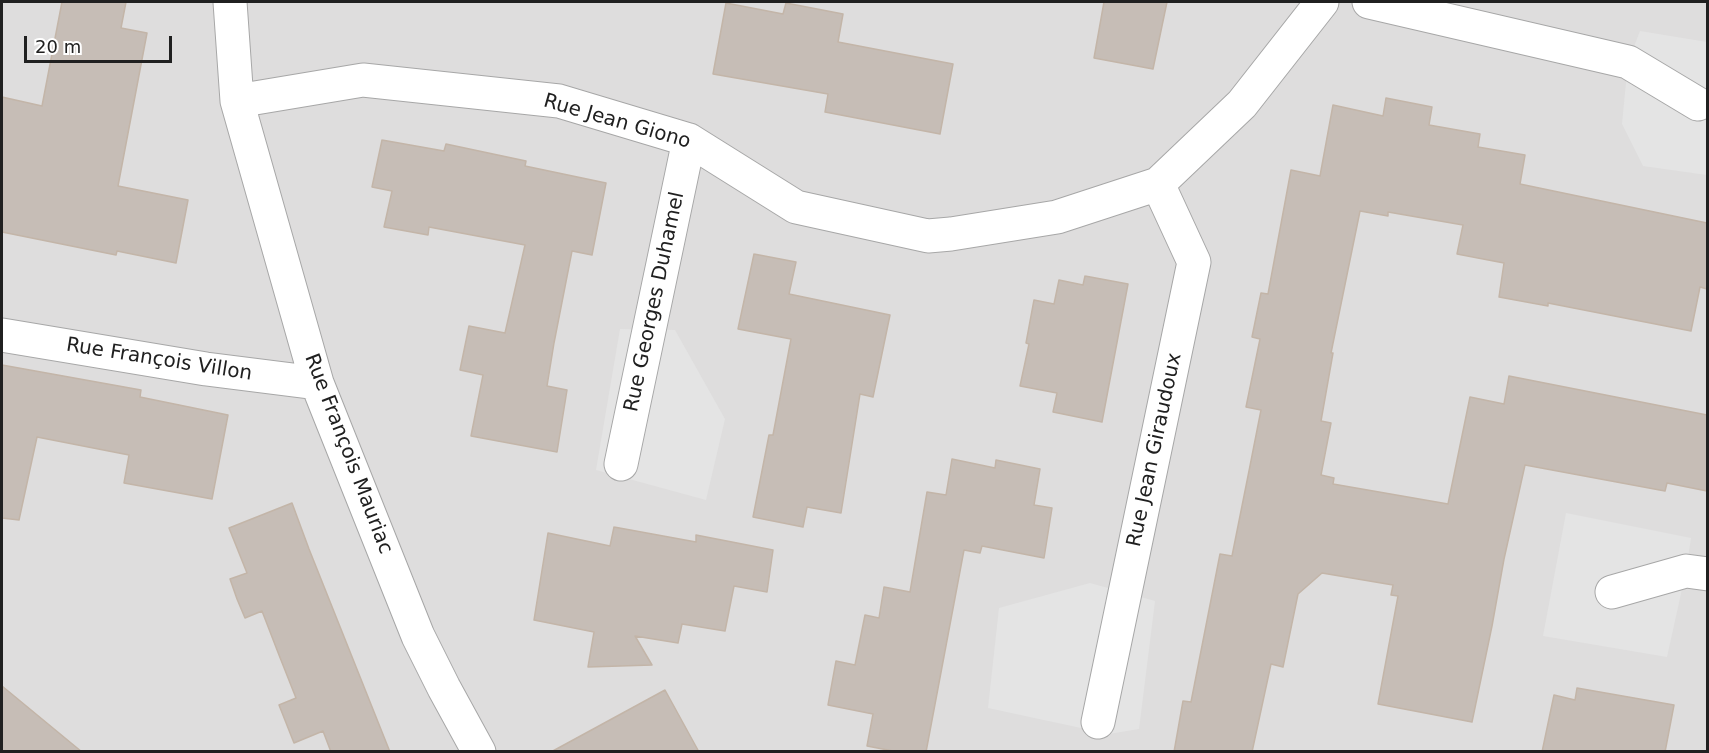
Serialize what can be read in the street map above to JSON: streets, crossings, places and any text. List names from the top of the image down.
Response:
{
  "streets": {
    "street": [
      "Rue Jean Giono",
      "Rue Georges Duhamel",
      "Rue François Villon",
      "Rue Jean Giraudoux",
      "Rue François Mauriac"
    ]
  },
  "crossings": [
    ["Rue Jean Giono", "Rue Georges Duhamel"],
    ["Rue Jean Giono", "Rue Jean Giraudoux"],
    ["Rue Jean Giono", "Rue François Mauriac"],
    ["Rue François Villon", "Rue François Mauriac"]
  ],
  "scale_bar": "20 m"
}
